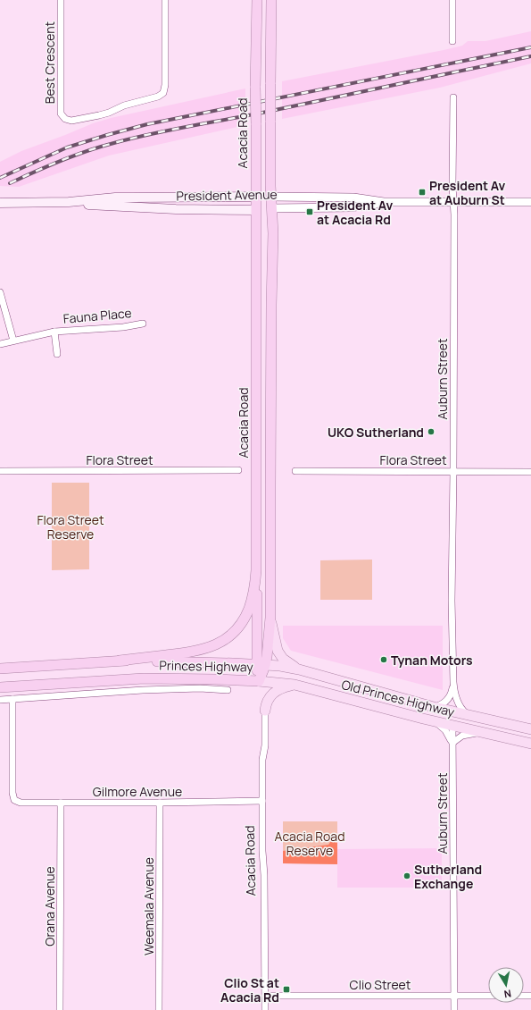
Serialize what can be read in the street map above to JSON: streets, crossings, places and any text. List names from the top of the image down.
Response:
{
  "streets": {
    "highway": ["Acacia Road", "President Avenue", "Princes Highway"],
    "main road": ["Old Princes Highway"],
    "street": [
      "Best Crescent",
      "Fauna Place",
      "Auburn Street",
      "Flora Street",
      "Gilmore Avenue",
      "Orana Avenue",
      "Weemala Avenue",
      "Clio Street"
    ]
  },
  "crossings": [
    ["Acacia Road", "President Avenue"],
    ["Acacia Road", "Princes Highway"],
    ["Acacia Road", "Gilmore Avenue"],
    ["Acacia Road", "Clio Street"],
    ["President Avenue", "Auburn Street"],
    ["Auburn Street", "Flora Street"],
    ["Auburn Street", "Old Princes Highway"],
    ["Auburn Street", "Clio Street"],
    ["Princes Highway", "Old Princes Highway"],
    ["Princes Highway", "Gilmore Avenue"],
    ["Gilmore Avenue", "Orana Avenue"],
    ["Gilmore Avenue", "Weemala Avenue"]
  ],
  "parks": ["Flora Street Reserve", "Acacia Road Reserve"],
  "places": {
    "transit": ["President Av at Auburn St", "President Av at Acacia Rd", "Clio St at Acacia Rd"],
    "other": ["UKO Sutherland", "Tynan Motors", "Sutherland Exchange"]
  },
  "north": "bottom"
}
